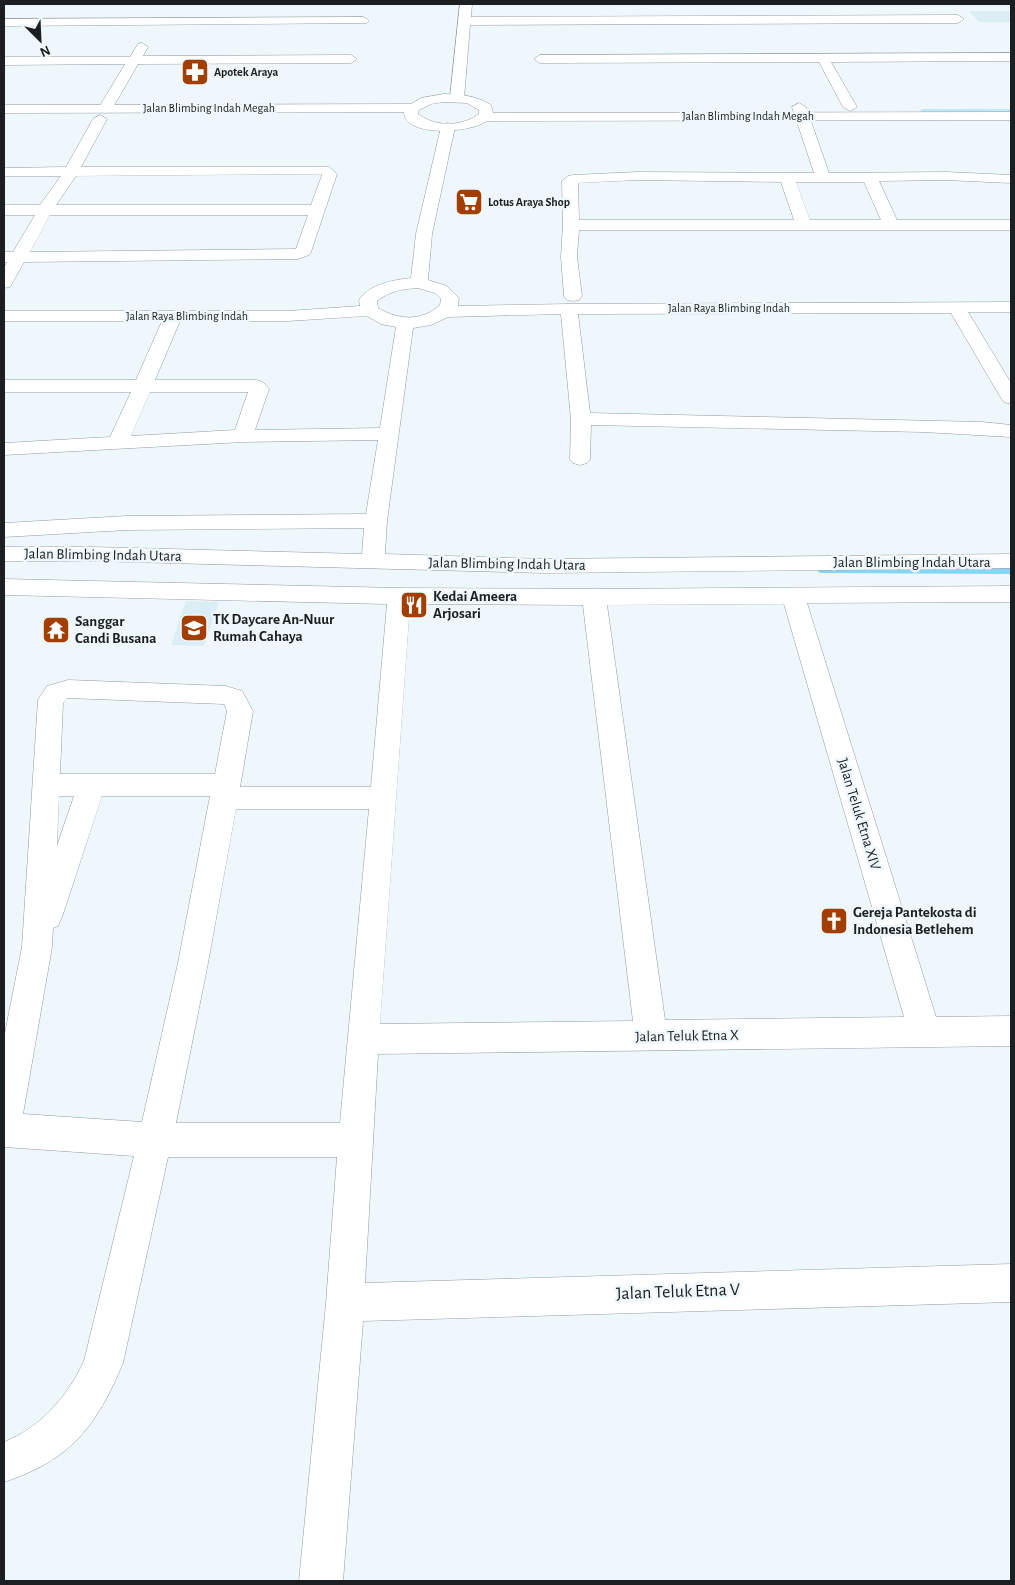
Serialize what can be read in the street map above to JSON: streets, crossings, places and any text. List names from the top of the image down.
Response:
{
  "streets": {
    "street": [
      "Jalan Blimbing Indah Megah",
      "Jalan Raya Blimbing Indah",
      "Jalan Blimbing Indah Utara",
      "Jalan Teluk Etna XIV",
      "Jalan Teluk Etna X",
      "Jalan Teluk Etna V"
    ]
  },
  "crossings": [
    ["Jalan Teluk Etna XIV", "Jalan Teluk Etna X"]
  ],
  "places": {
    "pharmacy": ["Apotek Araya"],
    "supermarket": ["Lotus Araya Shop"],
    "restaurant": ["Kedai Ameera Arjosari"],
    "school or university": ["TK Daycare An-Nuur Rumah Cahaya"],
    "temple": ["Sanggar Candi Busana"],
    "church": ["Gereja Pantekosta di Indonesia Betlehem"]
  },
  "north": "bottom right"
}
